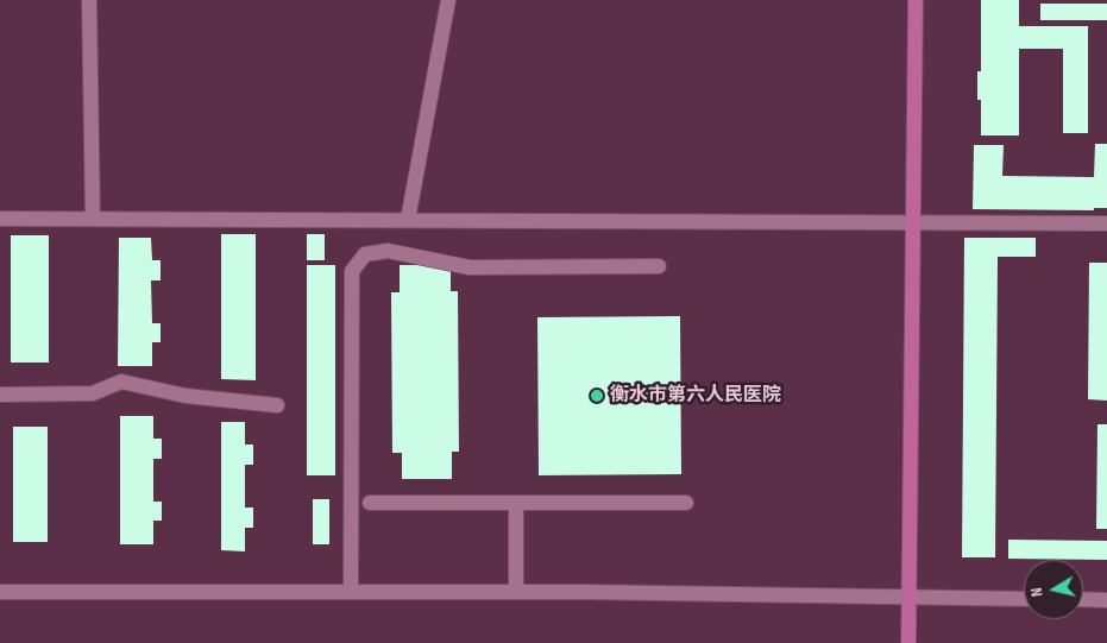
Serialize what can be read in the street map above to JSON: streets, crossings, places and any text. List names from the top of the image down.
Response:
{
  "places": ["衡水市第六人民医院"],
  "north": "left"
}
